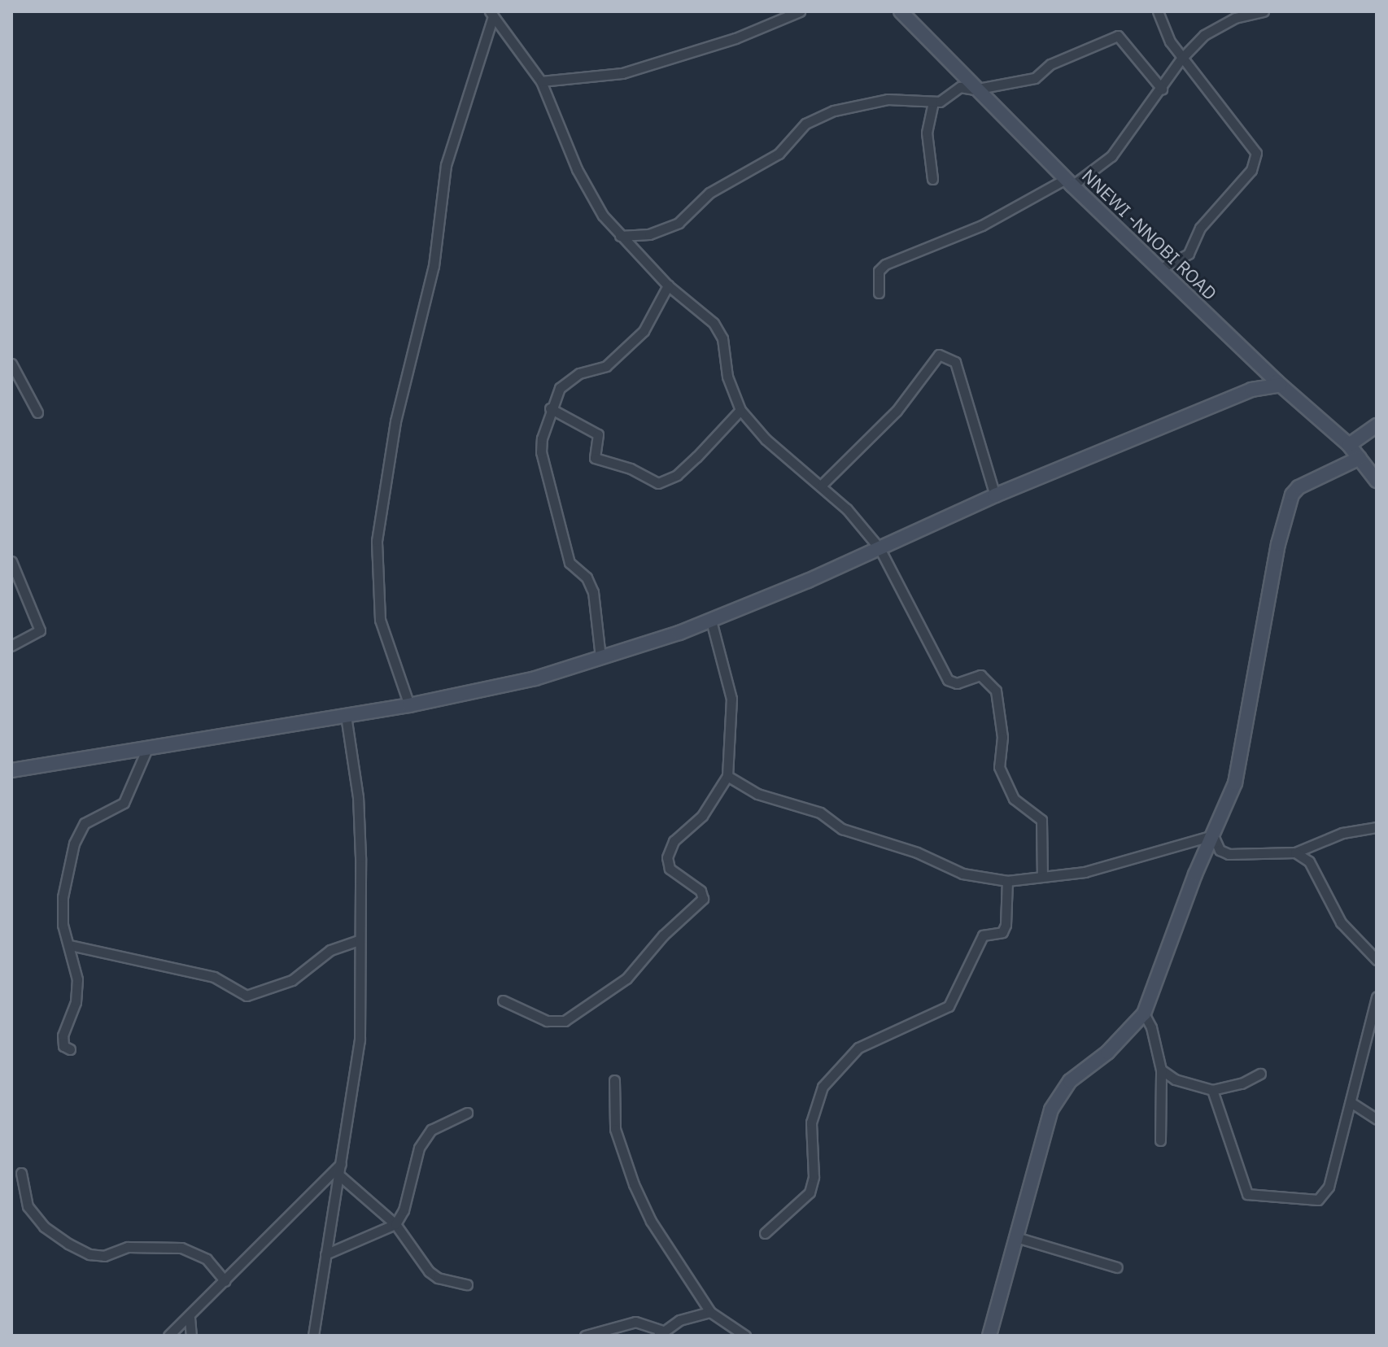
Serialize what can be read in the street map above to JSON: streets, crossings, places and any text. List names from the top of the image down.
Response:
{
  "streets": {
    "main road": ["NNEWI -NNOBI ROAD"]
  }
}
